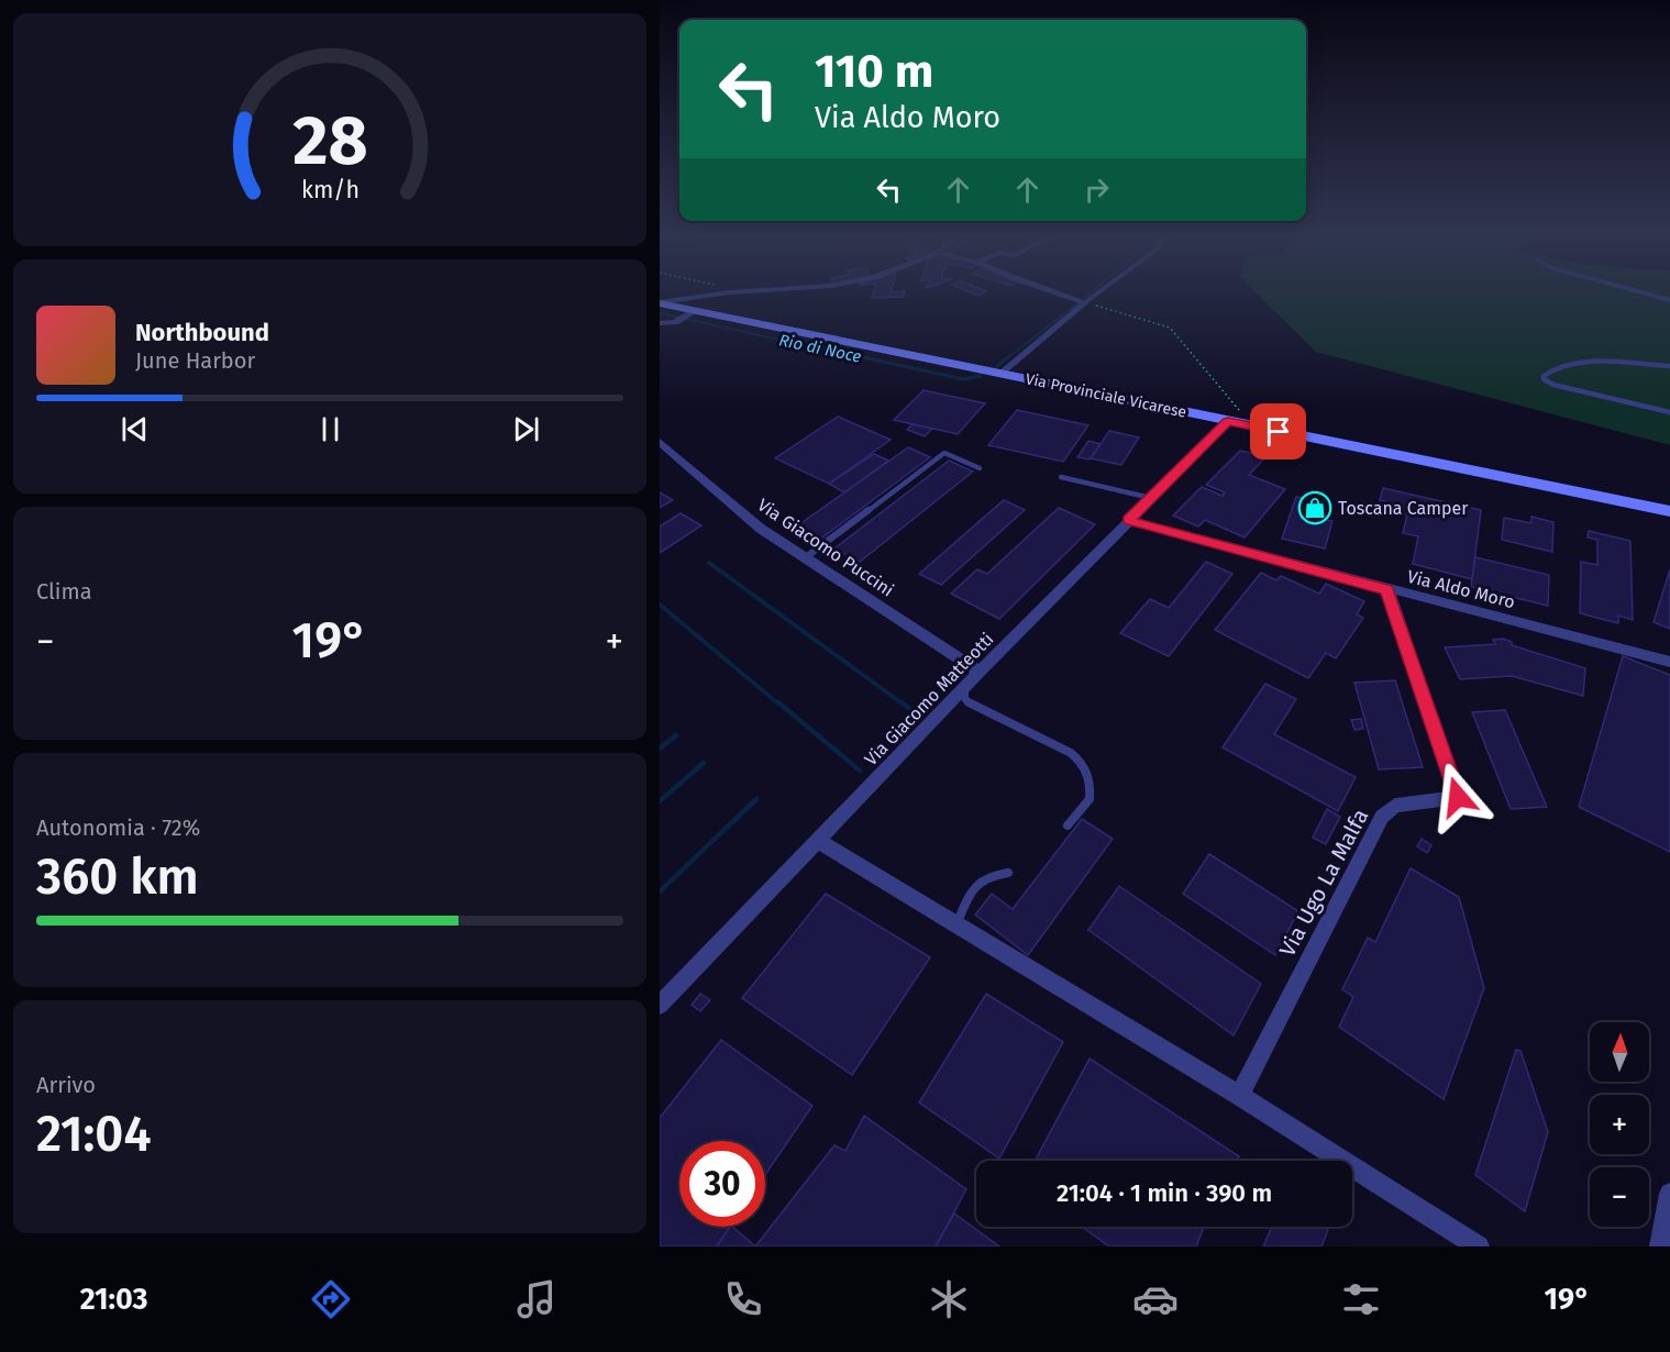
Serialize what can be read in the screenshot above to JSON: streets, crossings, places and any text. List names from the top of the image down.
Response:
{
  "streets": {
    "main road": ["Via Provinciale Vicarese"],
    "street": [
      "Via Giacomo Puccini",
      "Via Aldo Moro",
      "Via Giacomo Matteotti",
      "Via Ugo La Malfa"
    ]
  },
  "crossings": [
    ["Via Provinciale Vicarese", "Via Giacomo Matteotti"],
    ["Via Giacomo Puccini", "Via Giacomo Matteotti"],
    ["Via Aldo Moro", "Via Giacomo Matteotti"],
    ["Via Aldo Moro", "Via Ugo La Malfa"]
  ],
  "water": ["Rio di Noce"],
  "places": {
    "shop": ["Toscana Camper"]
  },
  "north": "top",
  "page": {
    "turn": ["110 m", "Via Aldo Moro"],
    "song": ["Northbound", "June Harbor"],
    "tile": [
      "Clima",
      ["Autonomia · 72%", "360 km"],
      ["Arrivo", "21:04"]
    ],
    "heat": ["−", "19°", "+"],
    "map_buttons": ["+", "−"],
    "limit": "30",
    "trip": "21:04 · 1 min · 390 m",
    "tabs": ["21:03", "19°"],
    "gauge": ["28", "km/h"]
  }
}
